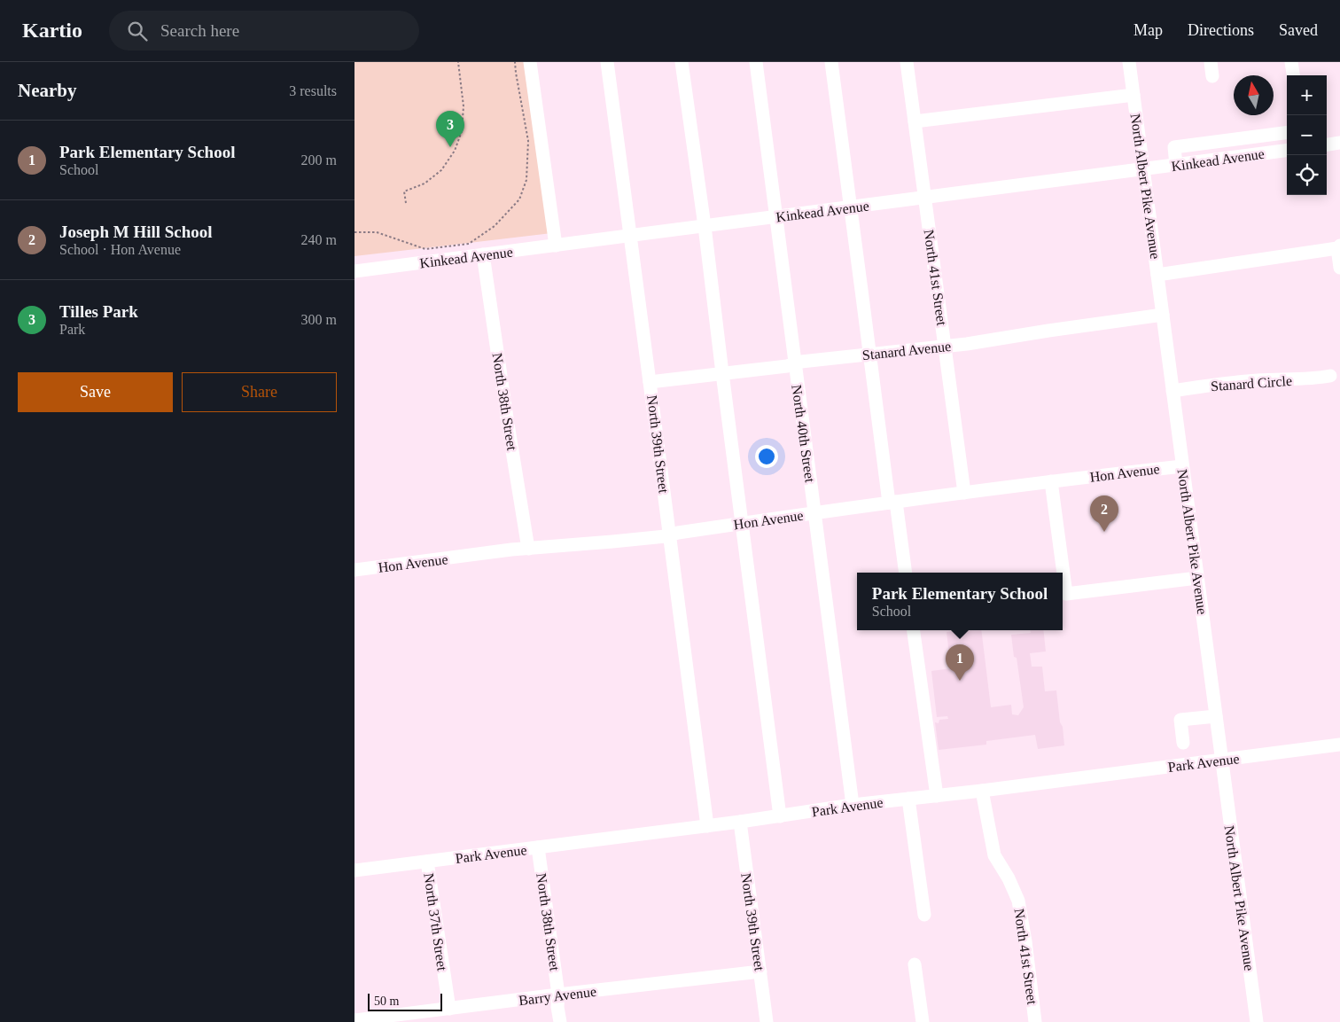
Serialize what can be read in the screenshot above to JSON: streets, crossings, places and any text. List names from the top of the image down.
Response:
{
  "streets": {
    "street": [
      "Kinkead Avenue",
      "North Albert Pike Avenue",
      "North 41st Street",
      "Stanard Avenue",
      "Stanard Circle",
      "North 38th Street",
      "North 40th Street",
      "North 39th Street",
      "Hon Avenue",
      "Park Avenue",
      "North 37th Street",
      "Barry Avenue"
    ]
  },
  "crossings": [
    ["Kinkead Avenue", "North Albert Pike Avenue"],
    ["Kinkead Avenue", "North 41st Street"],
    ["Kinkead Avenue", "North 38th Street"],
    ["Kinkead Avenue", "North 40th Street"],
    ["Kinkead Avenue", "North 39th Street"],
    ["North Albert Pike Avenue", "Stanard Avenue"],
    ["North Albert Pike Avenue", "Stanard Circle"],
    ["North Albert Pike Avenue", "Hon Avenue"],
    ["North Albert Pike Avenue", "Park Avenue"],
    ["North 41st Street", "Stanard Avenue"],
    ["North 41st Street", "Hon Avenue"],
    ["North 41st Street", "Park Avenue"],
    ["Stanard Avenue", "North 40th Street"],
    ["Stanard Avenue", "North 39th Street"],
    ["North 38th Street", "Hon Avenue"],
    ["North 38th Street", "Park Avenue"],
    ["North 38th Street", "Barry Avenue"],
    ["North 40th Street", "Hon Avenue"],
    ["North 40th Street", "Park Avenue"],
    ["North 39th Street", "Hon Avenue"],
    ["North 39th Street", "Park Avenue"],
    ["North 39th Street", "Barry Avenue"],
    ["Park Avenue", "North 37th Street"],
    ["North 37th Street", "Barry Avenue"]
  ],
  "scale_bar": "50 m",
  "north": "top",
  "page": {
    "header": "Kartio",
    "search": "Search here",
    "nav": ["Map", "Directions", "Saved"],
    "heading": ["Nearby", "3 results"],
    "map_buttons": ["+", "−"],
    "pins": ["3", "2", "1"],
    "list": [
      {
        "mark": "1",
        "name": "Park Elementary School",
        "note": "School",
        "value": "200 m"
      },
      {
        "mark": "2",
        "name": "Joseph M Hill School",
        "note": "School · Hon Avenue",
        "value": "240 m"
      },
      {
        "mark": "3",
        "name": "Tilles Park",
        "note": "Park",
        "value": "300 m"
      }
    ],
    "buttons": ["Save", "Share"],
    "popup": ["Park Elementary School", "School"],
    "scale": "50 m"
  }
}
